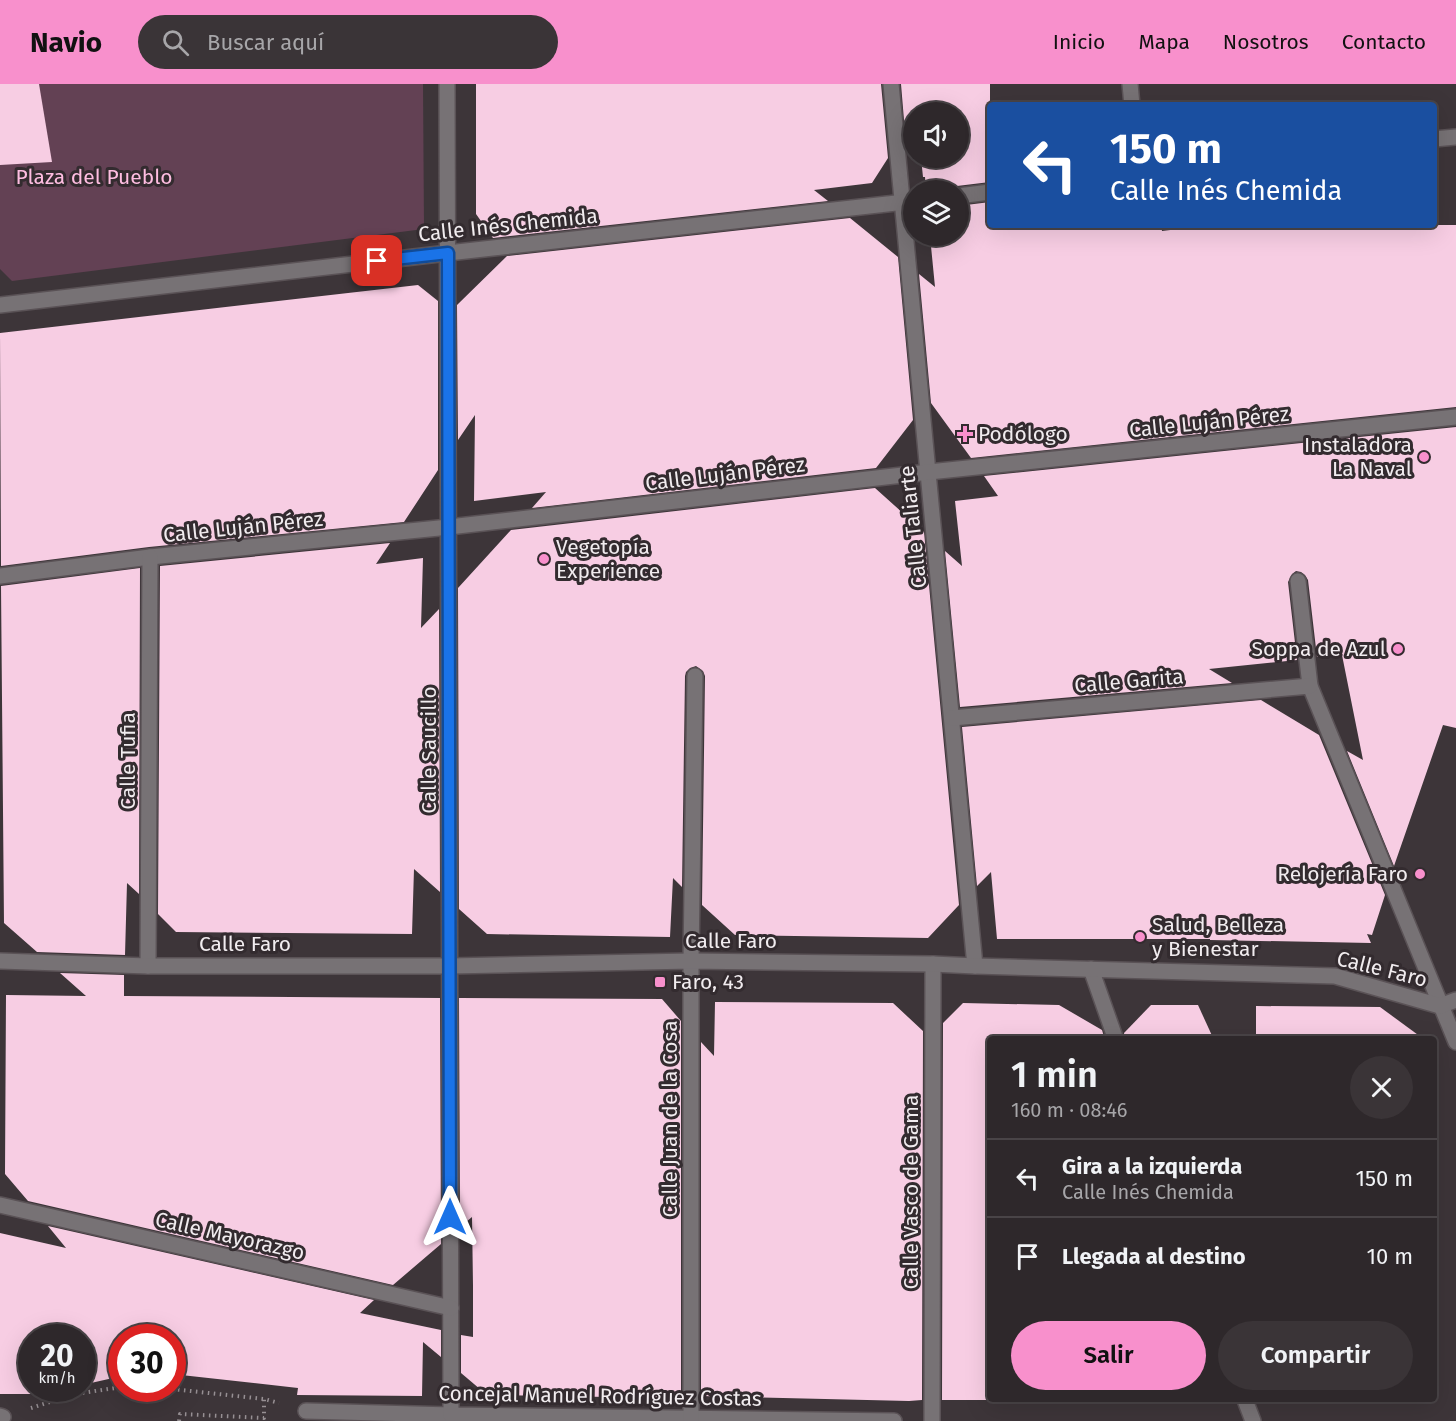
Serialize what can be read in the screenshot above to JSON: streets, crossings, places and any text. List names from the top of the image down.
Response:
{
  "streets": {
    "street": [
      "Calle Inés Chemida",
      "Calle Luján Pérez",
      "Calle Taliarte",
      "Calle Garita",
      "Calle Saucillo",
      "Calle Tufia",
      "Calle Faro",
      "Calle Juan de la Cosa",
      "Calle Vasco de Gama",
      "Calle Mayorazgo",
      "Concejal Manuel Rodríguez Costas"
    ]
  },
  "crossings": [
    ["Calle Inés Chemida", "Calle Saucillo"],
    ["Calle Luján Pérez", "Calle Taliarte"],
    ["Calle Luján Pérez", "Calle Saucillo"],
    ["Calle Luján Pérez", "Calle Tufia"],
    ["Calle Taliarte", "Calle Garita"],
    ["Calle Taliarte", "Calle Faro"],
    ["Calle Saucillo", "Calle Faro"],
    ["Calle Saucillo", "Calle Mayorazgo"],
    ["Calle Saucillo", "Concejal Manuel Rodríguez Costas"],
    ["Calle Tufia", "Calle Faro"],
    ["Calle Faro", "Calle Juan de la Cosa"],
    ["Calle Faro", "Calle Vasco de Gama"],
    ["Calle Juan de la Cosa", "Concejal Manuel Rodríguez Costas"]
  ],
  "parks": ["Plaza del Pueblo"],
  "places": {
    "health": ["Podólogo"],
    "other": [
      "Instaladora La Naval",
      "Vegetopía Experience",
      "Soppa de Azul",
      "Relojería Faro",
      "Salud, Belleza y Bienestar"
    ],
    "transit": ["Faro, 43"]
  },
  "page": {
    "header": "Navio",
    "search": "Buscar aquí",
    "nav": [
      "Inicio",
      "Mapa",
      "Nosotros",
      "Contacto"
    ],
    "turn": ["150 m", "Calle Inés Chemida"],
    "heading": ["1 min", "160 m · 08:46"],
    "list": [
      {
        "name": "Gira a la izquierda",
        "note": "Calle Inés Chemida",
        "value": "150 m"
      },
      {
        "name": "Llegada al destino",
        "value": "10 m"
      }
    ],
    "buttons": ["Salir", "Compartir"],
    "speed": "20 km/h",
    "limit": "30"
  }
}
